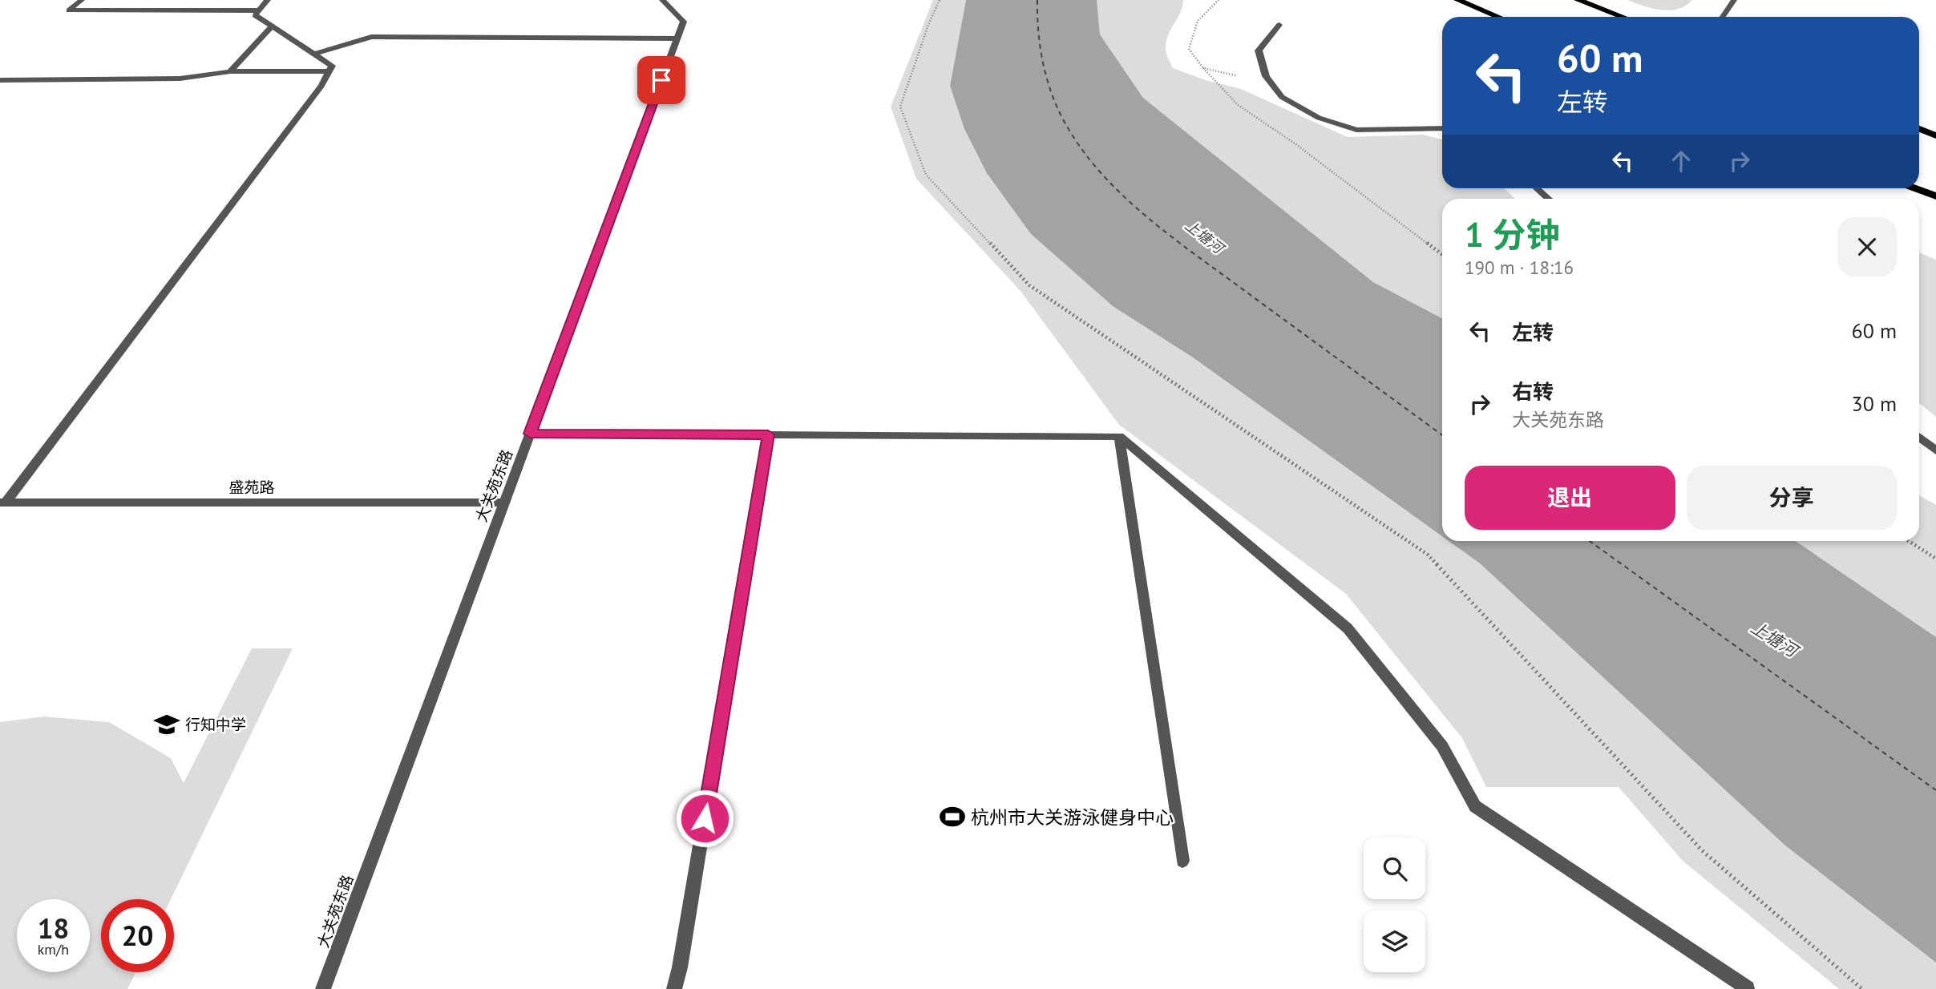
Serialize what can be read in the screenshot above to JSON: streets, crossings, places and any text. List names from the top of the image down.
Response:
{
  "streets": {
    "street": ["大关苑东路", "盛苑路"]
  },
  "crossings": [
    ["大关苑东路", "盛苑路"]
  ],
  "water": ["上塘河"],
  "places": {
    "school or university": ["行知中学"],
    "sports": ["杭州市大关游泳健身中心"]
  },
  "page": {
    "turn": ["60 m", "左转"],
    "heading": ["1 分钟", "190 m · 18:16"],
    "list": [
      {
        "name": "左转",
        "value": "60 m"
      },
      {
        "name": "右转",
        "note": "大关苑东路",
        "value": "30 m"
      }
    ],
    "buttons": ["退出", "分享"],
    "speed": "18 km/h",
    "limit": "20"
  }
}
